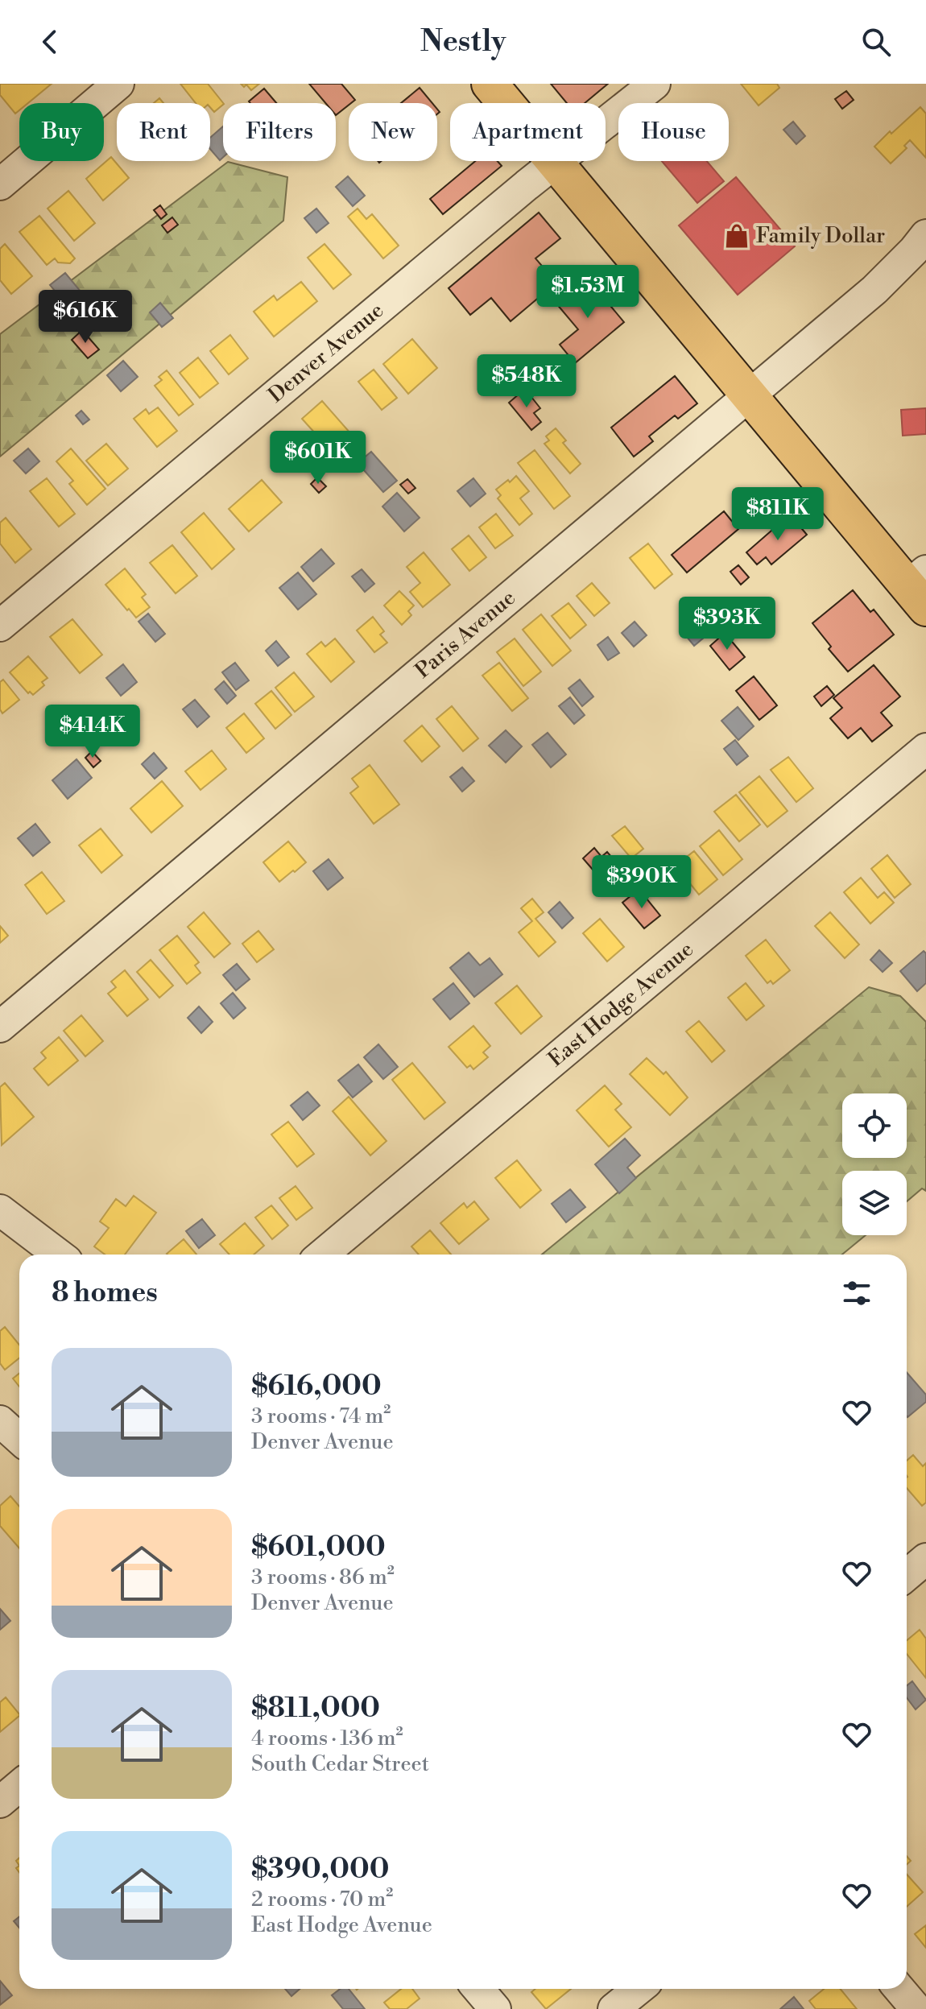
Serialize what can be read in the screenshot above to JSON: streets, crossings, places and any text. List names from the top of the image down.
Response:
{
  "streets": {
    "street": ["Denver Avenue", "Paris Avenue", "East Hodge Avenue"]
  },
  "places": {
    "shop": ["Family Dollar"]
  },
  "page": {
    "header": "Nestly",
    "chip": [
      "Buy",
      "Rent",
      "Filters",
      "New",
      "Apartment",
      "House"
    ],
    "price": [
      "$1.53M",
      "$616K",
      "$548K",
      "$601K",
      "$811K",
      "$393K",
      "$414K",
      "$390K"
    ],
    "heading": "8 homes",
    "list": [
      {
        "name": "$616,000",
        "note": "3 rooms · 74 m² · Denver Avenue"
      },
      {
        "name": "$601,000",
        "note": "3 rooms · 86 m² · Denver Avenue"
      },
      {
        "name": "$811,000",
        "note": "4 rooms · 136 m² · South Cedar Street"
      },
      {
        "name": "$390,000",
        "note": "2 rooms · 70 m² · East Hodge Avenue"
      }
    ]
  }
}
